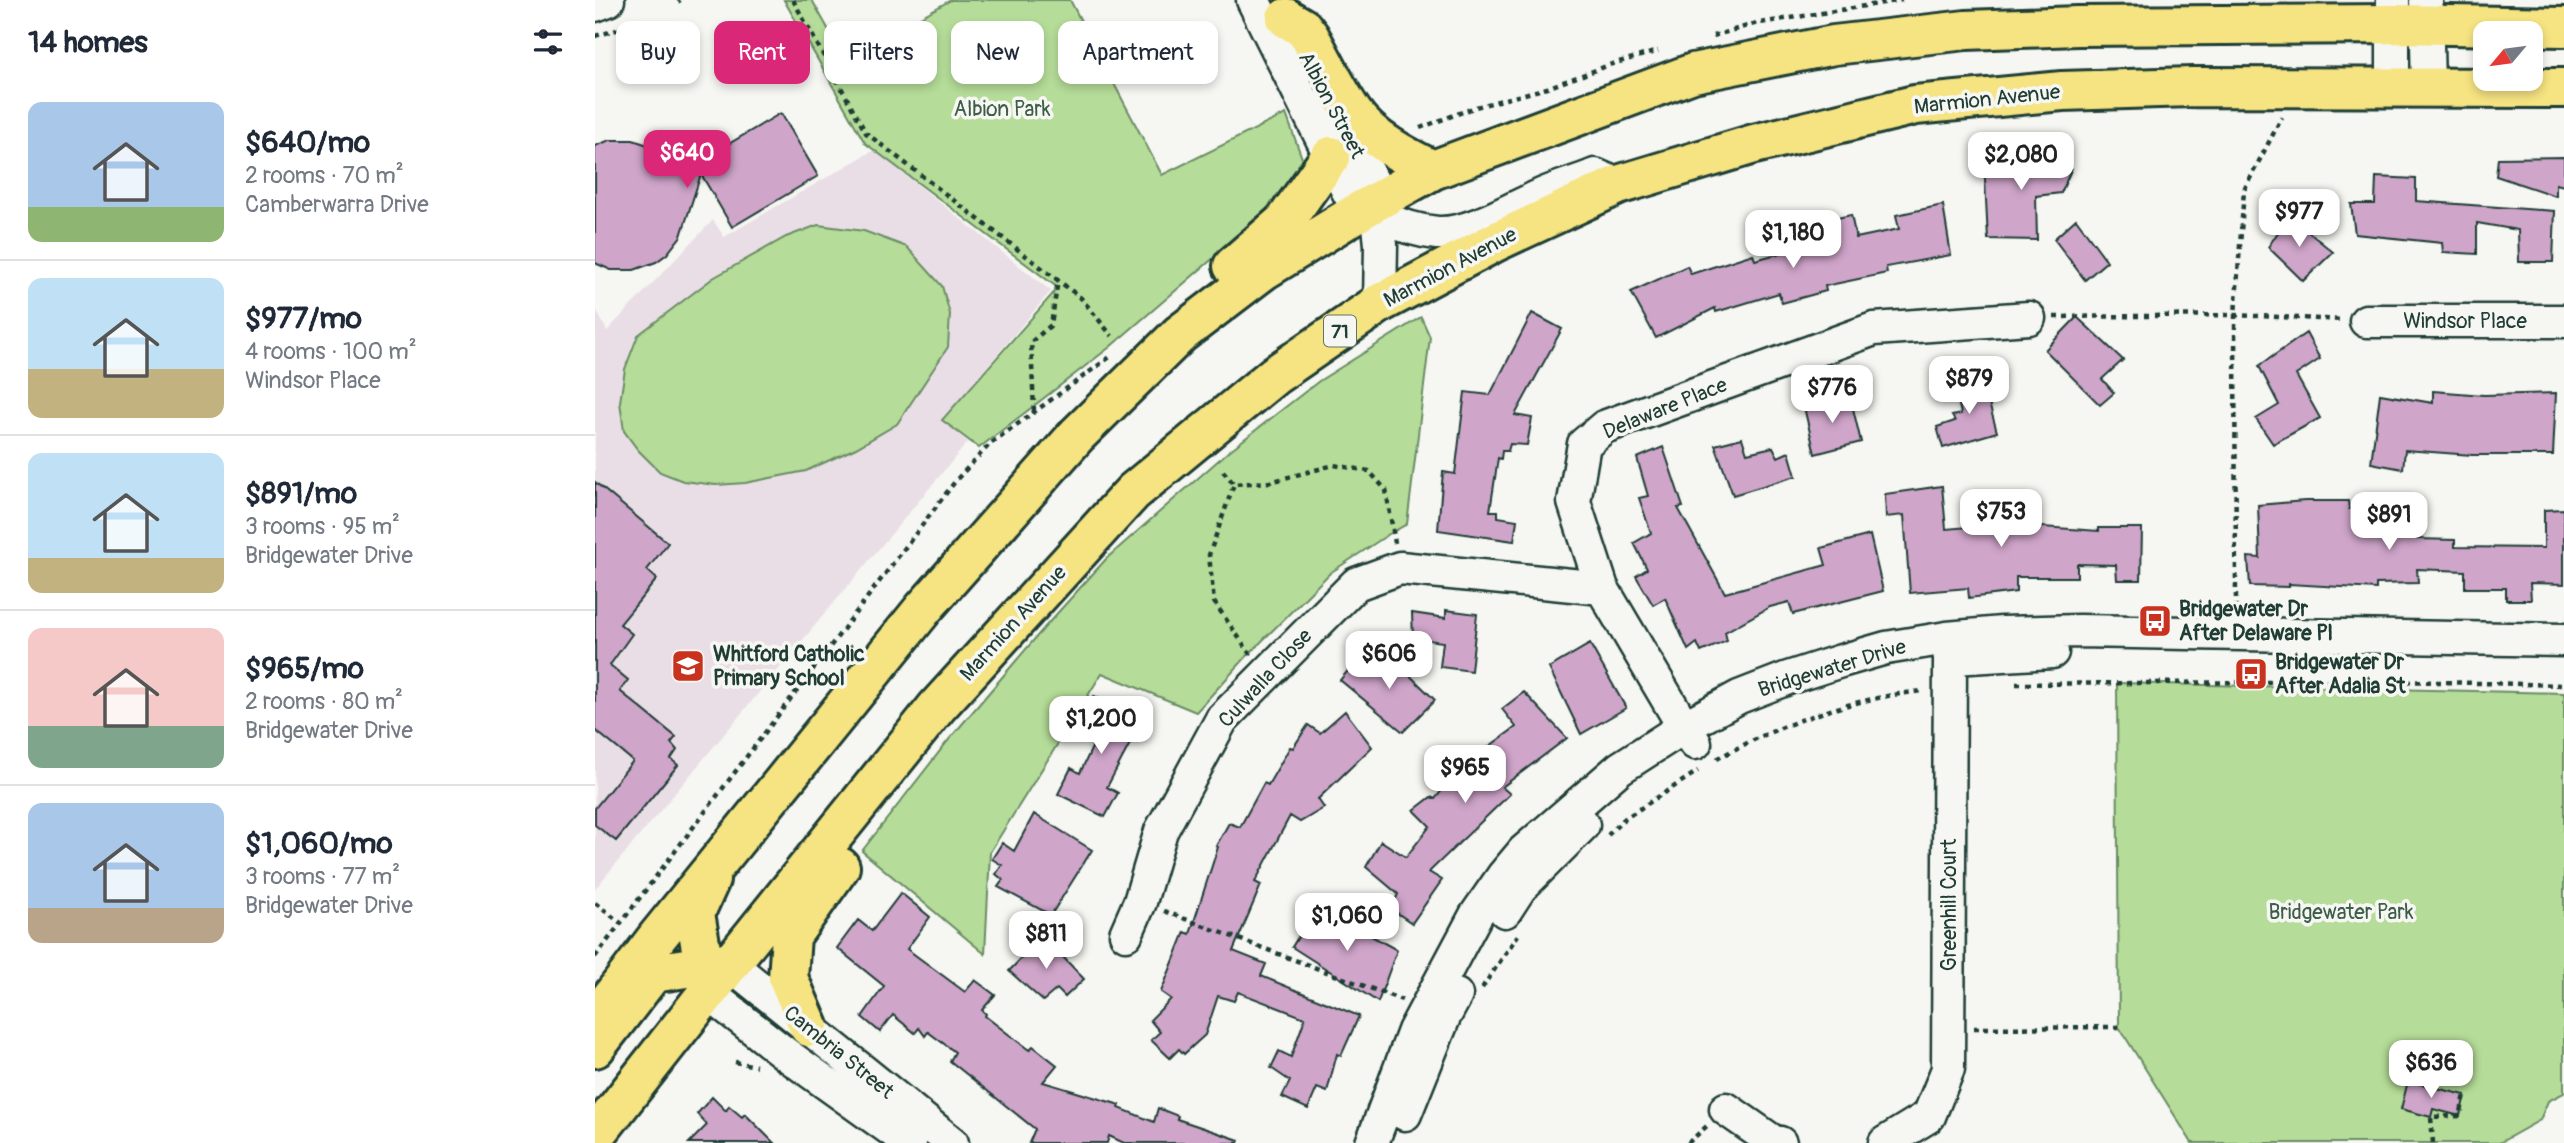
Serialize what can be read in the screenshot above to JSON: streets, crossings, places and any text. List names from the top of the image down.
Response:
{
  "streets": {
    "highway": ["Marmion Avenue", "71"],
    "street": [
      "Albion Street",
      "Windsor Place",
      "Delaware Place",
      "Bridgewater Drive",
      "Culwalla Close",
      "Greenhill Court",
      "Cambria Street"
    ]
  },
  "crossings": [
    ["Marmion Avenue", "Albion Street"],
    ["Marmion Avenue", "Cambria Street"],
    ["Delaware Place", "Bridgewater Drive"],
    ["Delaware Place", "Culwalla Close"],
    ["Bridgewater Drive", "Greenhill Court"]
  ],
  "parks": ["Albion Park", "Bridgewater Park"],
  "places": {
    "bus stop": ["Bridgewater Dr After Delaware Pl", "Bridgewater Dr After Adalia St"],
    "school or university": ["Whitford Catholic Primary School"]
  },
  "north": "bottom left",
  "page": {
    "heading": "14 homes",
    "chip": [
      "Buy",
      "Rent",
      "Filters",
      "New",
      "Apartment"
    ],
    "list": [
      {
        "name": "$640/mo",
        "note": "2 rooms · 70 m² · Camberwarra Drive"
      },
      {
        "name": "$977/mo",
        "note": "4 rooms · 100 m² · Windsor Place"
      },
      {
        "name": "$891/mo",
        "note": "3 rooms · 95 m² · Bridgewater Drive"
      },
      {
        "name": "$965/mo",
        "note": "2 rooms · 80 m² · Bridgewater Drive"
      },
      {
        "name": "$1,060/mo",
        "note": "3 rooms · 77 m² · Bridgewater Drive"
      }
    ],
    "price": [
      "$640",
      "$2,080",
      "$977",
      "$1,180",
      "$879",
      "$776",
      "$753",
      "$891",
      "$606",
      "$1,200",
      "$965",
      "$1,060",
      "$811",
      "$636"
    ]
  }
}
